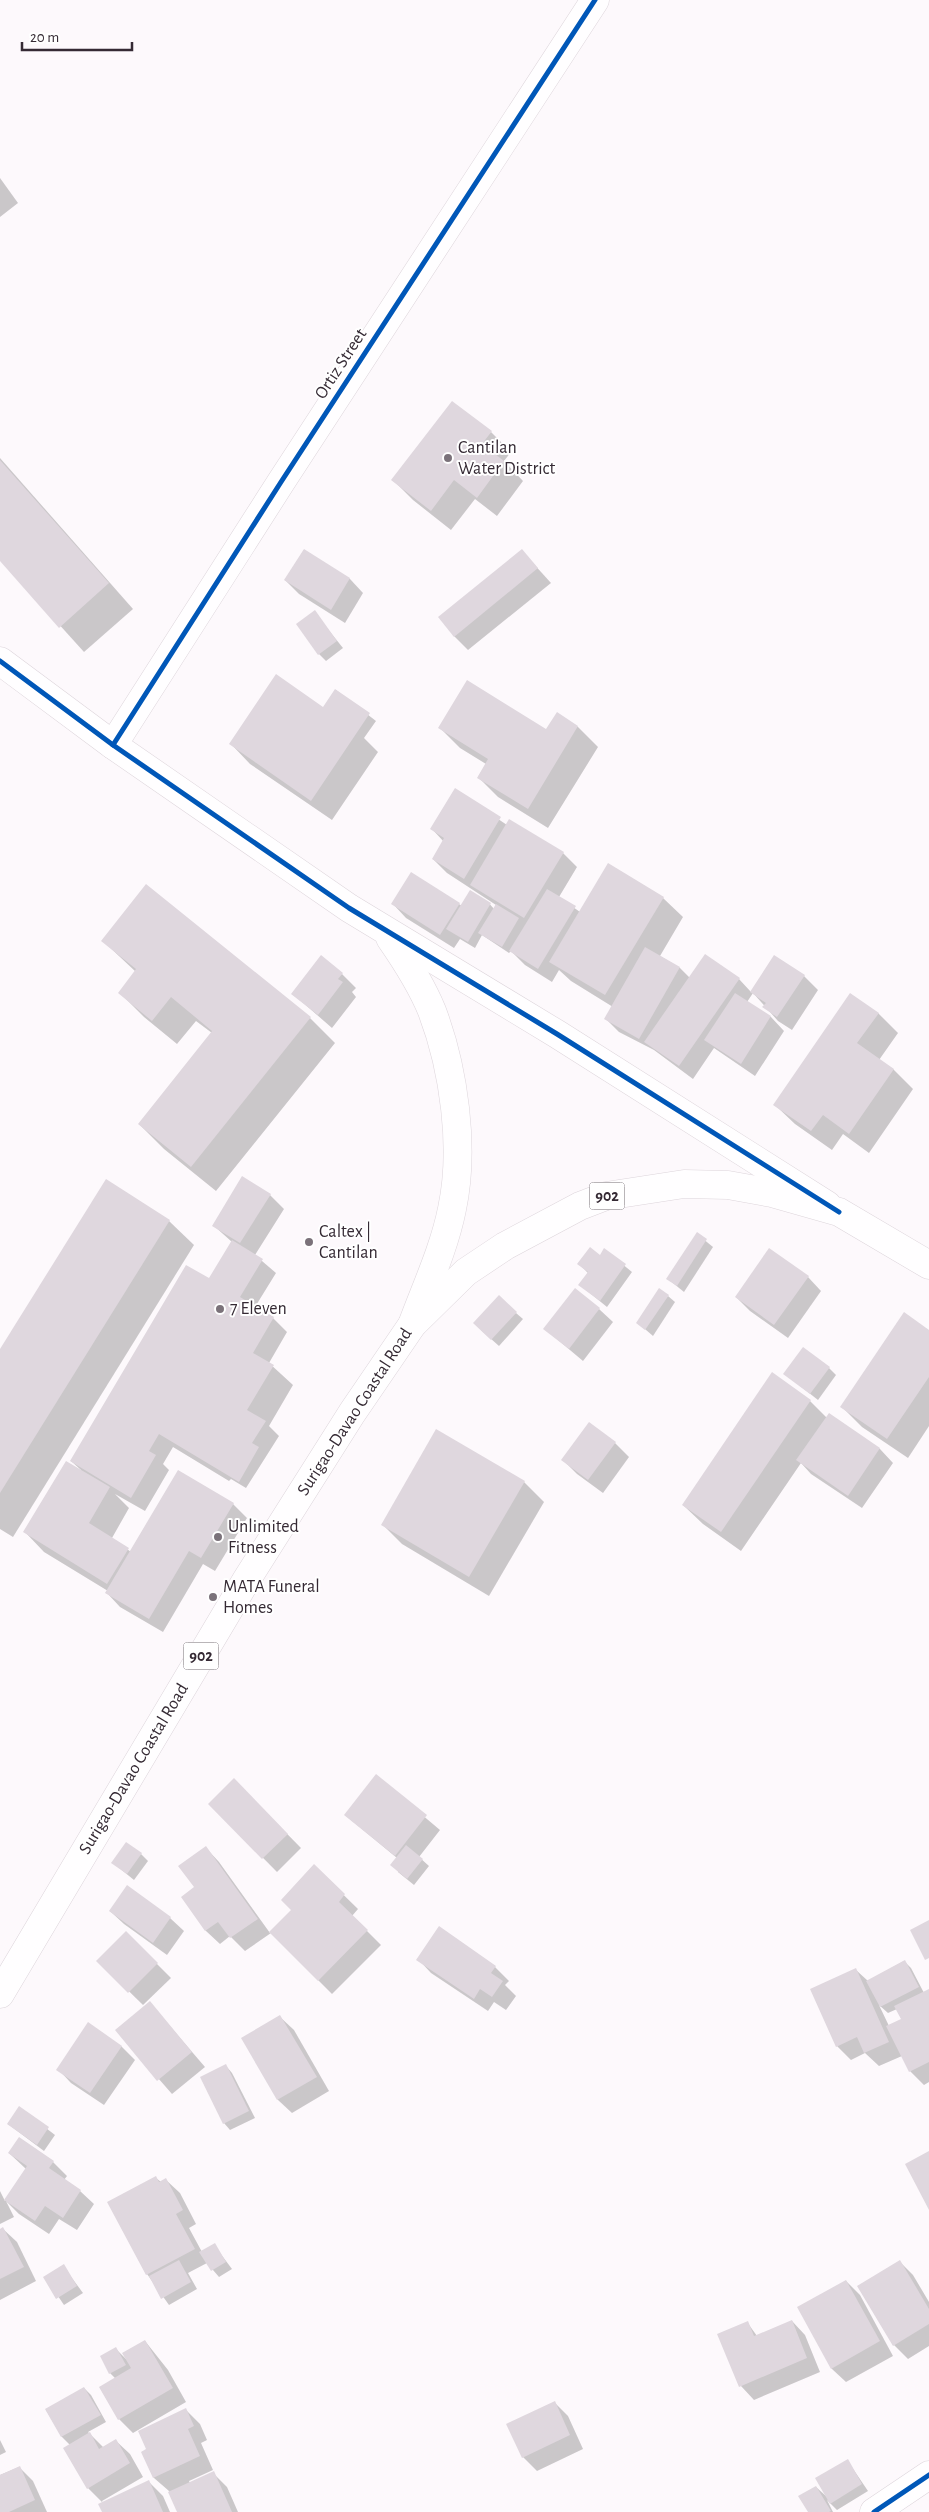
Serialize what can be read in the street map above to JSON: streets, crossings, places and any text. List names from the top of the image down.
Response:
{
  "streets": {
    "main road": ["Ortiz Street", "902", "Surigao-Davao Coastal Road"]
  },
  "places": [
    "Cantilan Water District",
    "Caltex | Cantilan",
    "7 Eleven",
    "Unlimited Fitness",
    "MATA Funeral Homes"
  ],
  "scale_bar": "20 m"
}
